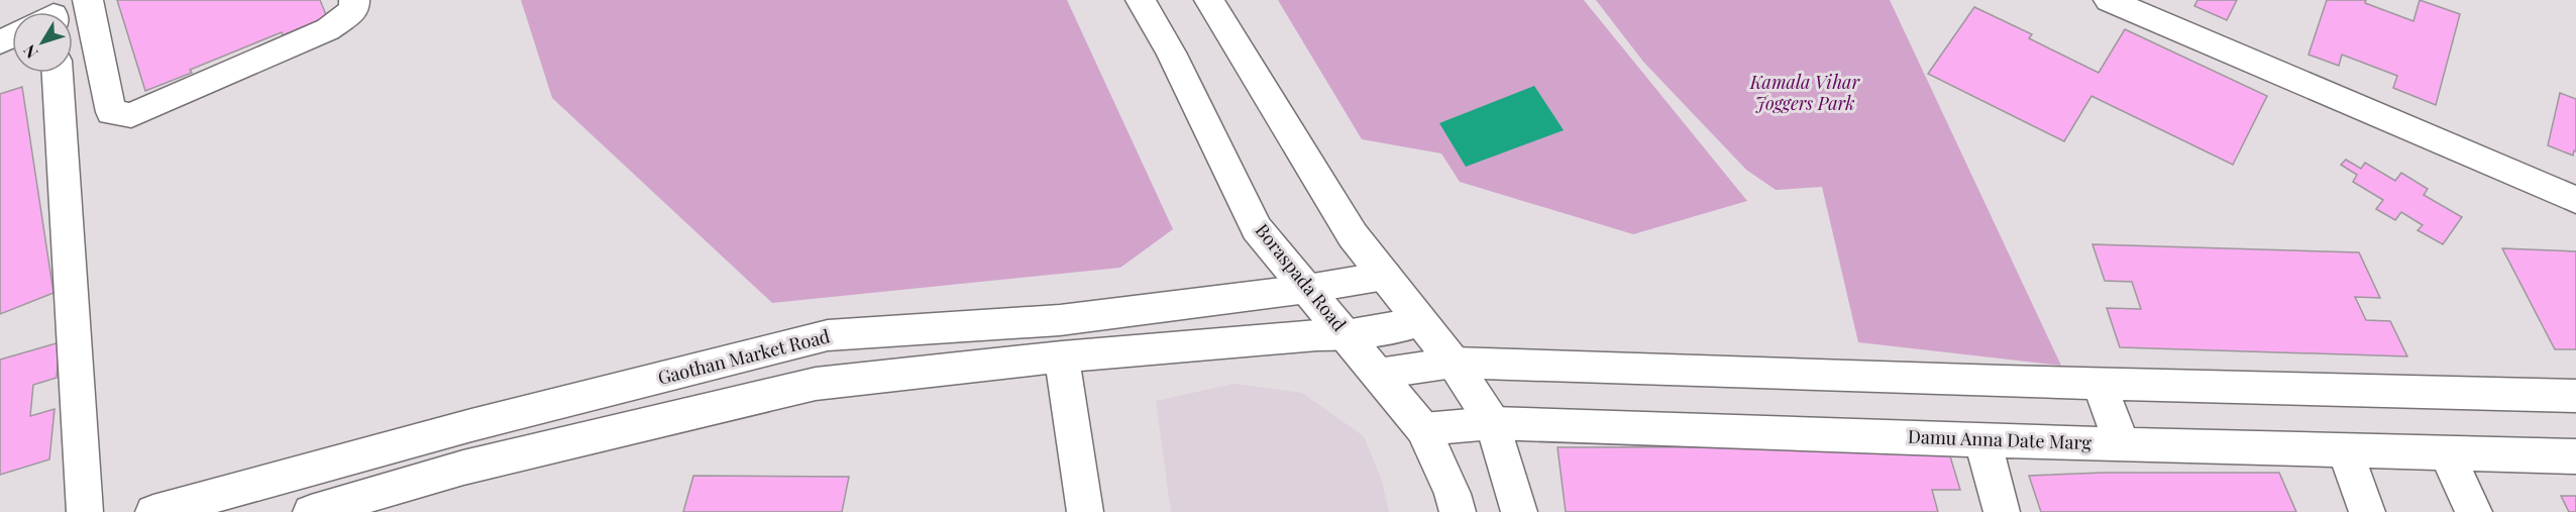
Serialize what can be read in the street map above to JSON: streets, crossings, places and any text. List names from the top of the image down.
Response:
{
  "streets": {
    "street": ["Boraspada Road", "Gaothan Market Road", "Damu Anna Date Marg"]
  },
  "crossings": [
    ["Boraspada Road", "Gaothan Market Road"],
    ["Boraspada Road", "Damu Anna Date Marg"]
  ],
  "parks": ["Kamala Vihar Joggers Park"],
  "north": "bottom left"
}
